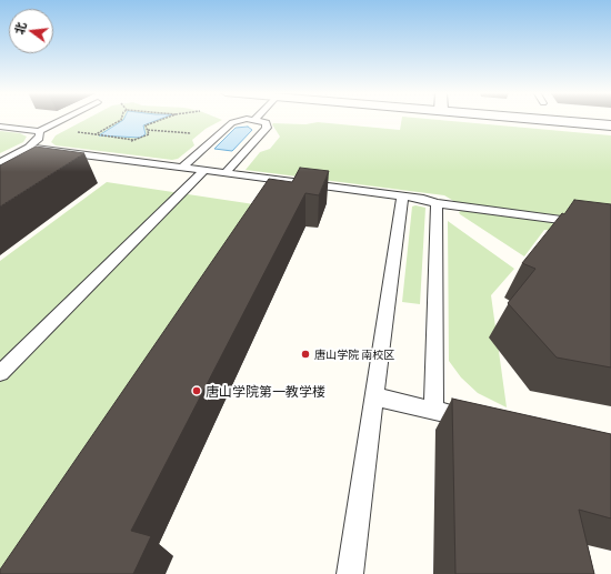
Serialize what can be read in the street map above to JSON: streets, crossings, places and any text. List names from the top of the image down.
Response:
{
  "places": ["唐山学院 南校区", "唐山学院第一教学楼"],
  "north": "left"
}
